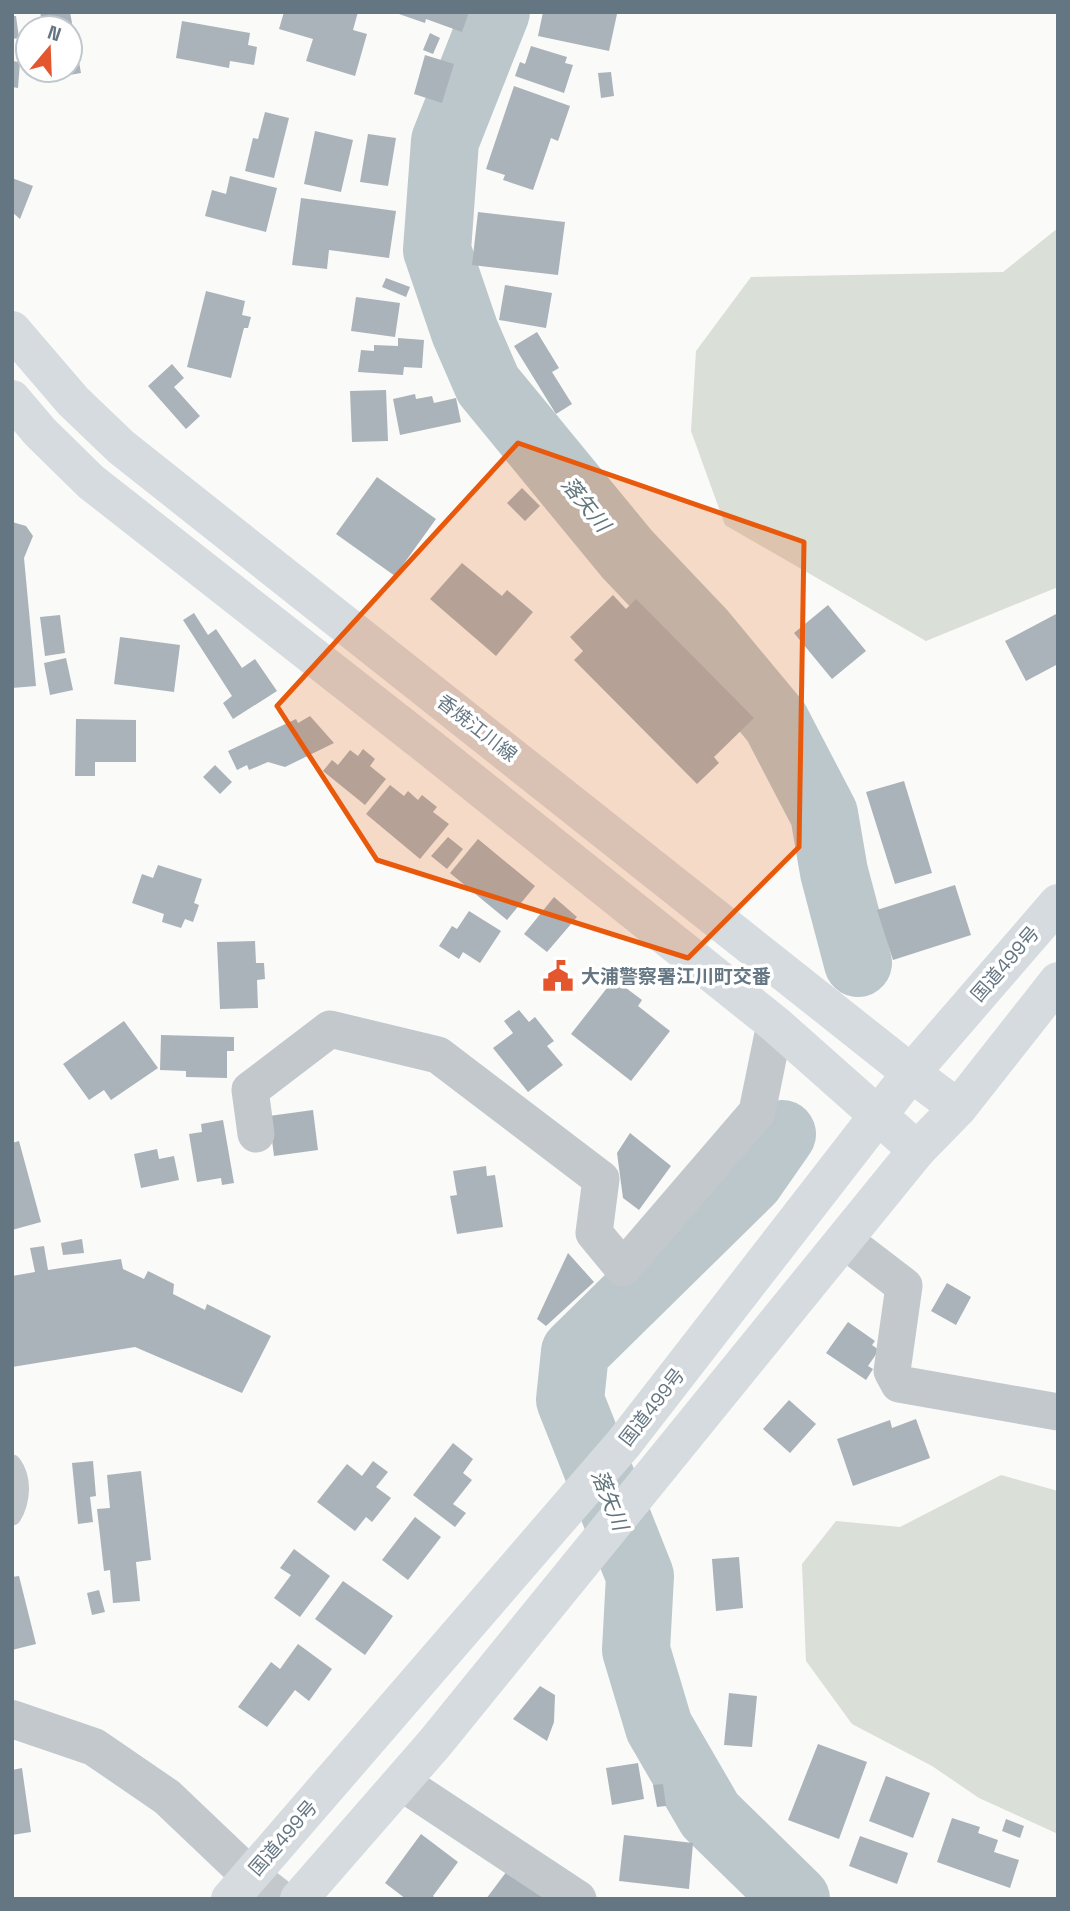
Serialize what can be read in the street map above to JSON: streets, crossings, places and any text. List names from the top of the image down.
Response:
{
  "streets": {
    "main road": ["香焼江川線", "国道499号"]
  },
  "crossings": [
    ["香焼江川線", "国道499号"]
  ],
  "water": ["落矢川"],
  "places": {
    "public building": ["大浦警察署江川町交番"]
  },
  "north": "top"
}
